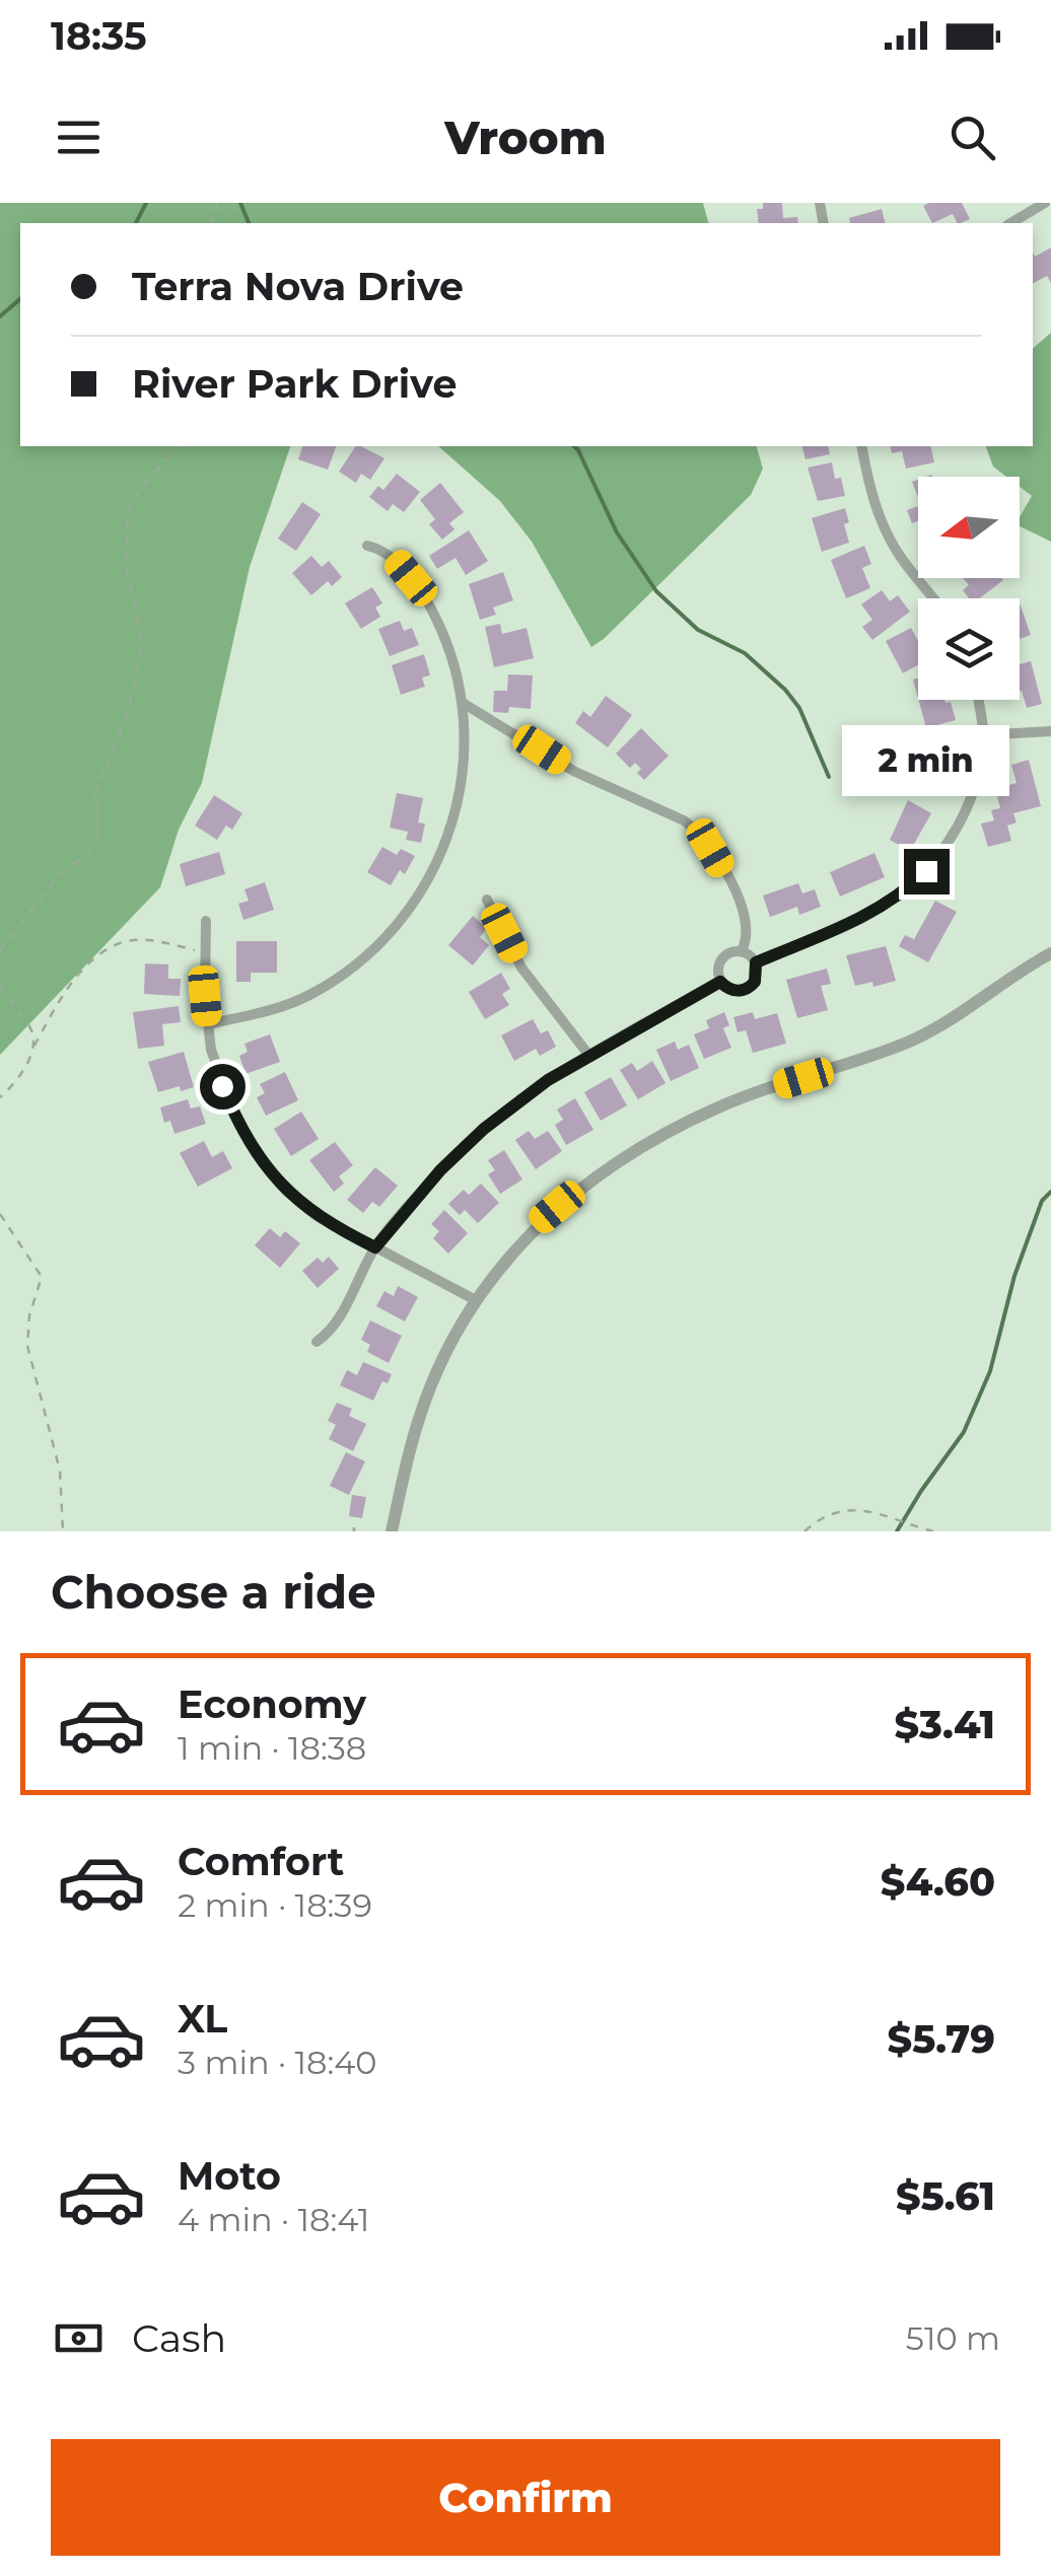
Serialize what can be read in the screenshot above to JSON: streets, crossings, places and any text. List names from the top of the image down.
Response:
{
  "north": "left",
  "page": {
    "status": "18:35",
    "header": "Vroom",
    "banner": ["Terra Nova Drive", "River Park Drive"],
    "bubble": "2 min",
    "heading": "Choose a ride",
    "list": [
      {
        "name": "Economy",
        "note": "1 min · 18:38",
        "value": "$3.41"
      },
      {
        "name": "Comfort",
        "note": "2 min · 18:39",
        "value": "$4.60"
      },
      {
        "name": "XL",
        "note": "3 min · 18:40",
        "value": "$5.79"
      },
      {
        "name": "Moto",
        "note": "4 min · 18:41",
        "value": "$5.61"
      }
    ],
    "pay": ["Cash", "510 m"],
    "buttons": "Confirm"
  }
}
